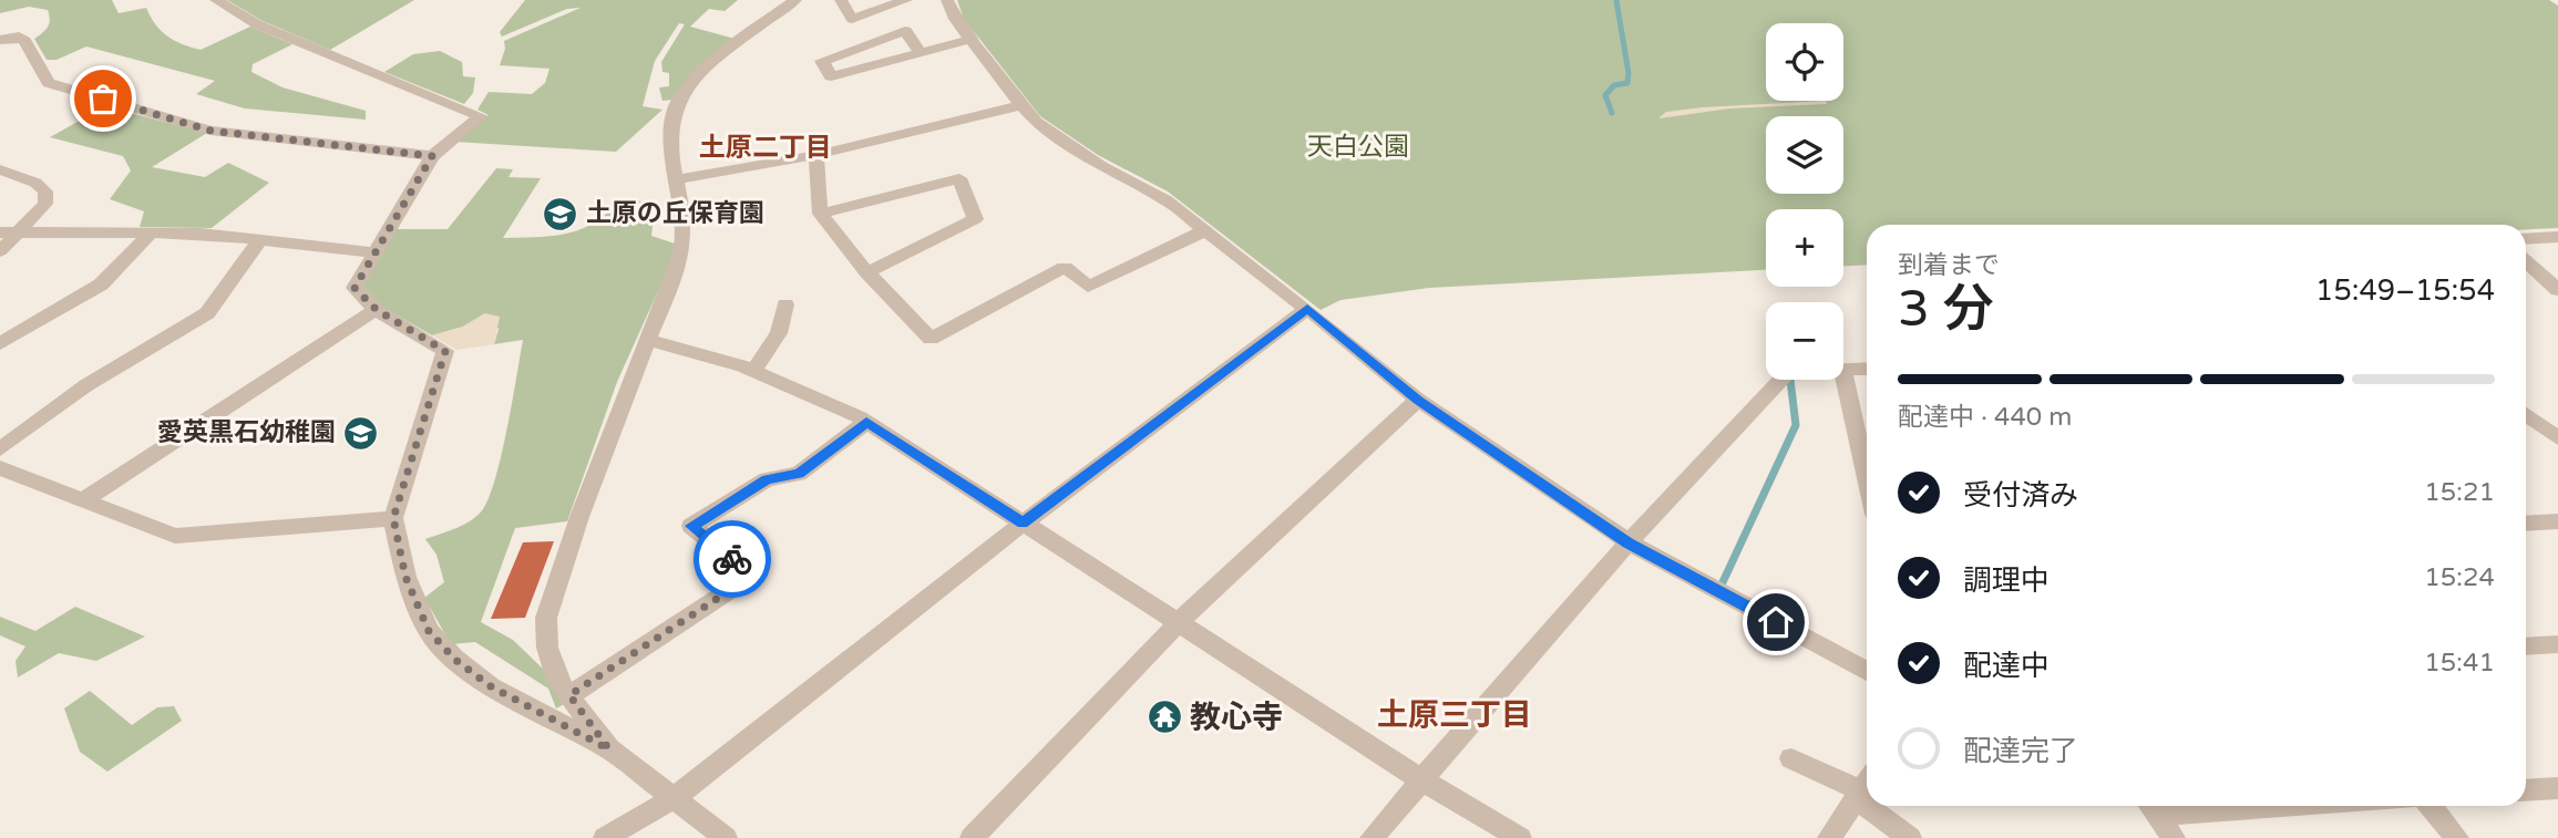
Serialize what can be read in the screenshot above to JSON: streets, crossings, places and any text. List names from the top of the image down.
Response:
{
  "districts": ["土原二丁目", "土原三丁目"],
  "parks": ["天白公園"],
  "places": {
    "school or university": ["土原の丘保育園", "愛英黒石幼稚園"],
    "temple": ["教心寺"]
  },
  "page": {
    "map_buttons": ["+", "−"],
    "heading": ["3 分", "到着まで", "15:49–15:54"],
    "bar": "配達中 · 440 m",
    "list": [
      ["受付済み", "15:21"],
      ["調理中", "15:24"],
      ["配達中", "15:41"],
      "配達完了"
    ]
  }
}
